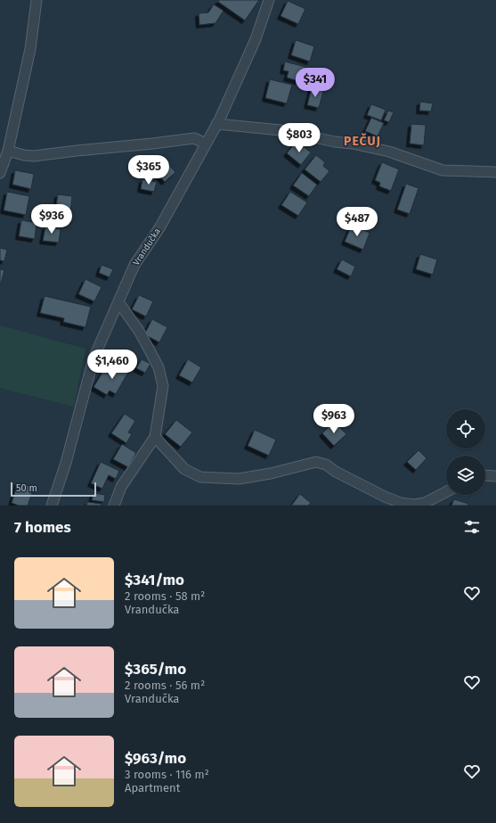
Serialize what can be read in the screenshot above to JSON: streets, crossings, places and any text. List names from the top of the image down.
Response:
{
  "streets": {
    "street": ["Vrandučka"]
  },
  "districts": ["PEČUJ"],
  "scale_bar": "50 m",
  "page": {
    "price": [
      "$341",
      "$803",
      "$365",
      "$936",
      "$487",
      "$1,460",
      "$963"
    ],
    "scale": "50 m",
    "heading": "7 homes",
    "list": [
      {
        "name": "$341/mo",
        "note": "2 rooms · 58 m² · Vrandučka"
      },
      {
        "name": "$365/mo",
        "note": "2 rooms · 56 m² · Vrandučka"
      },
      {
        "name": "$963/mo",
        "note": "3 rooms · 116 m² · Apartment"
      }
    ]
  }
}
